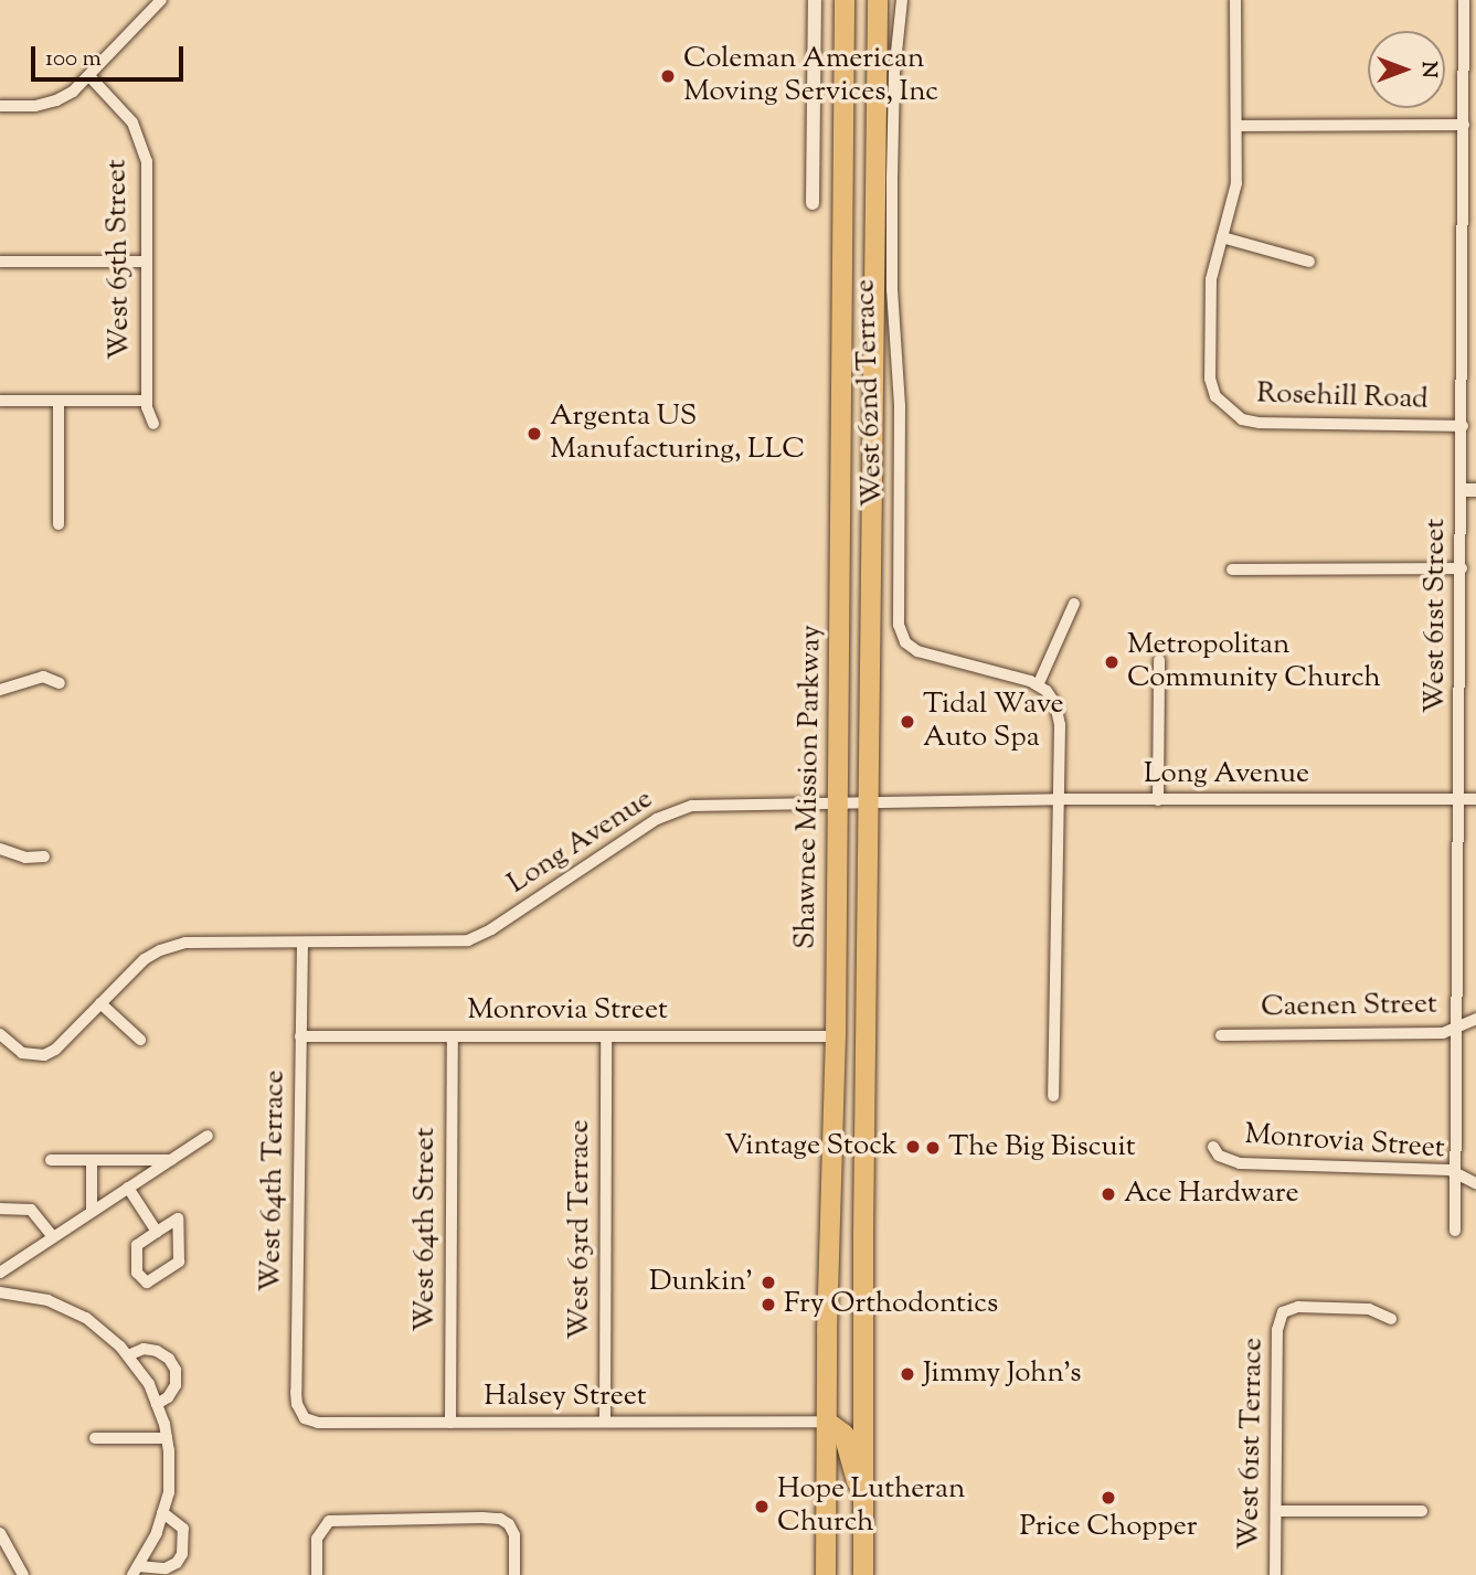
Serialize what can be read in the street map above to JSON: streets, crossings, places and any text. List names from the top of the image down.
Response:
{
  "streets": {
    "highway": ["Shawnee Mission Parkway"],
    "street": [
      "West 65th Street",
      "West 62nd Terrace",
      "Rosehill Road",
      "West 61st Street",
      "Long Avenue",
      "Caenen Street",
      "Monrovia Street",
      "West 64th Terrace",
      "West 64th Street",
      "West 63rd Terrace",
      "Halsey Street",
      "West 61st Terrace"
    ]
  },
  "crossings": [
    ["Rosehill Road", "West 61st Street"],
    ["West 61st Street", "Long Avenue"],
    ["West 61st Street", "Caenen Street"],
    ["West 61st Street", "Monrovia Street"],
    ["Long Avenue", "Shawnee Mission Parkway"],
    ["Long Avenue", "West 64th Terrace"],
    ["Shawnee Mission Parkway", "Monrovia Street"],
    ["Shawnee Mission Parkway", "Halsey Street"],
    ["Monrovia Street", "West 64th Terrace"],
    ["Monrovia Street", "West 64th Street"],
    ["Monrovia Street", "West 63rd Terrace"],
    ["West 64th Terrace", "Halsey Street"],
    ["West 64th Street", "Halsey Street"],
    ["West 63rd Terrace", "Halsey Street"]
  ],
  "places": [
    "Coleman American Moving Services, Inc",
    "Argenta US Manufacturing, LLC",
    "Metropolitan Community Church",
    "Tidal Wave Auto Spa",
    "Vintage Stock",
    "The Big Biscuit",
    "Ace Hardware",
    "Dunkin'",
    "Fry Orthodontics",
    "Jimmy John's",
    "Price Chopper",
    "Hope Lutheran Church"
  ],
  "scale_bar": "100 m",
  "north": "right"
}
